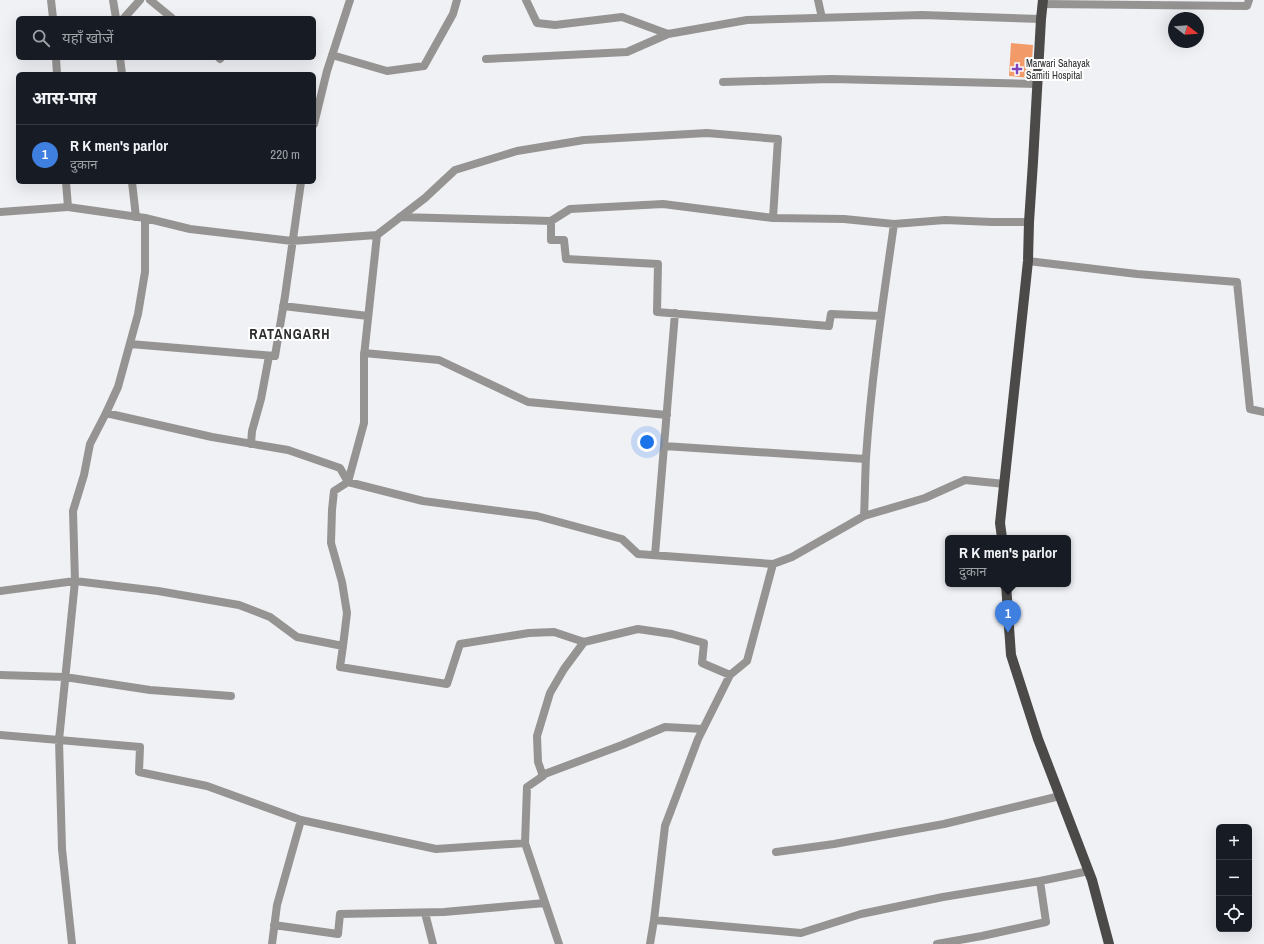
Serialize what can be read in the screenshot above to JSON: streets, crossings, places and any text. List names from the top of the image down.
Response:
{
  "districts": ["RATANGARH"],
  "places": {
    "health": ["Marwari Sahayak Samiti Hospital"]
  },
  "north": "right",
  "page": {
    "search": "यहाँ खोजें",
    "heading": "आस-पास",
    "list": [
      {
        "mark": "1",
        "name": "R K men's parlor",
        "note": "दुकान",
        "value": "220 m"
      }
    ],
    "popup": ["R K men's parlor", "दुकान"],
    "pins": "1",
    "map_buttons": ["+", "−"]
  }
}
